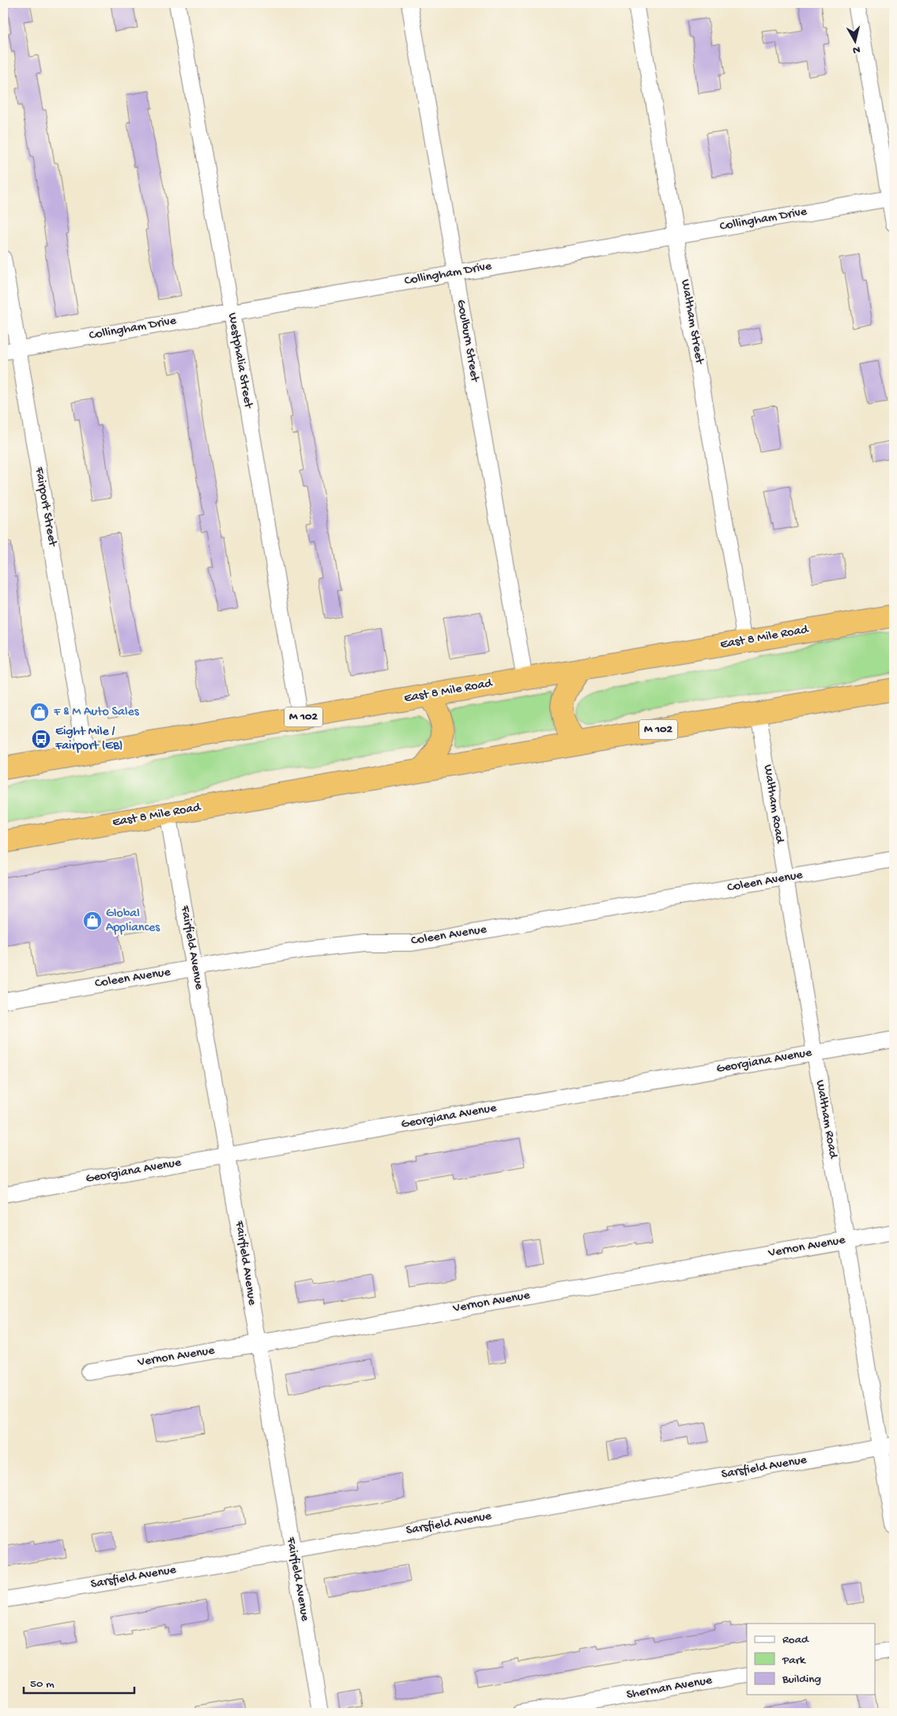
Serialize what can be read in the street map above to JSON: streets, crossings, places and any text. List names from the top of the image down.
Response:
{
  "streets": {
    "highway": ["East 8 Mile Road", "M 102"],
    "street": [
      "Collingham Drive",
      "Waltham Street",
      "Goulburn Street",
      "Westphalia Street",
      "Fairport Street",
      "Waltham Road",
      "Coleen Avenue",
      "Fairfield Avenue",
      "Georgiana Avenue",
      "Vernon Avenue",
      "Sarsfield Avenue",
      "Sherman Avenue"
    ]
  },
  "crossings": [
    ["Collingham Drive", "Waltham Street"],
    ["Collingham Drive", "Goulburn Street"],
    ["Collingham Drive", "Westphalia Street"],
    ["Collingham Drive", "Fairport Street"],
    ["Waltham Street", "East 8 Mile Road"],
    ["Goulburn Street", "East 8 Mile Road"],
    ["Westphalia Street", "East 8 Mile Road"],
    ["Fairport Street", "East 8 Mile Road"],
    ["East 8 Mile Road", "Waltham Road"],
    ["East 8 Mile Road", "Fairfield Avenue"],
    ["Waltham Road", "Coleen Avenue"],
    ["Waltham Road", "Georgiana Avenue"],
    ["Waltham Road", "Vernon Avenue"],
    ["Waltham Road", "Sarsfield Avenue"],
    ["Coleen Avenue", "Fairfield Avenue"],
    ["Fairfield Avenue", "Georgiana Avenue"],
    ["Fairfield Avenue", "Vernon Avenue"],
    ["Fairfield Avenue", "Sarsfield Avenue"]
  ],
  "places": {
    "shop": ["F & M Auto Sales", "Global Appliances"],
    "bus stop": ["Eight Mile / Fairport (EB)"]
  },
  "legend": ["Road", "Park", "Building"],
  "scale_bar": "50 m",
  "north": "bottom"
}
